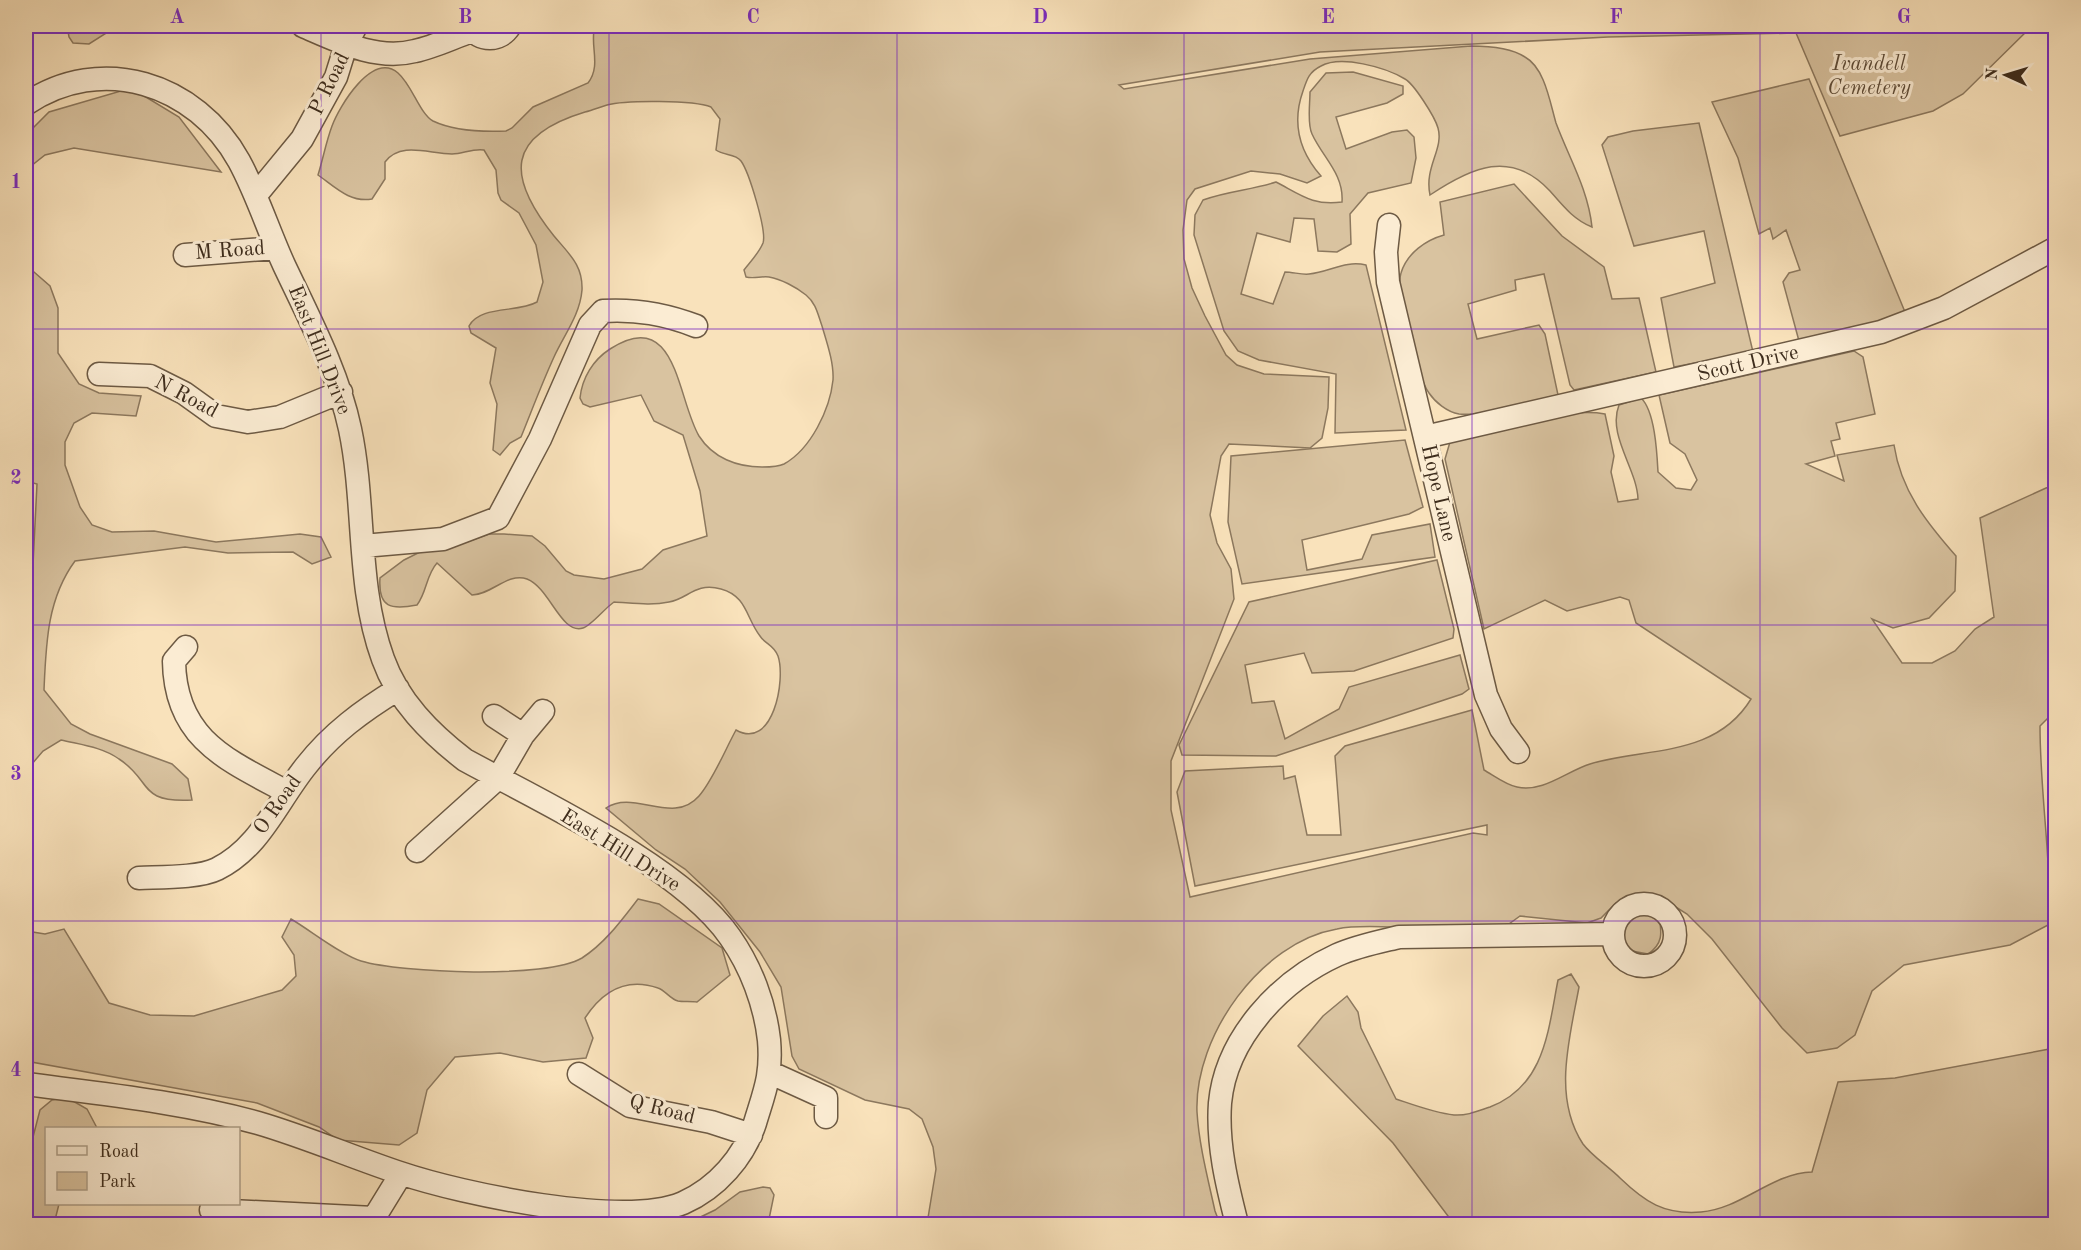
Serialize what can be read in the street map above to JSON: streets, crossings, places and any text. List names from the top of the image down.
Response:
{
  "streets": {
    "street": [
      "P Road",
      "M Road",
      "East Hill Drive",
      "Scott Drive",
      "N Road",
      "Hope Lane",
      "O Road",
      "Q Road"
    ]
  },
  "crossings": [
    ["P Road", "East Hill Drive"],
    ["M Road", "East Hill Drive"],
    ["East Hill Drive", "N Road"],
    ["East Hill Drive", "O Road"],
    ["East Hill Drive", "Q Road"],
    ["Scott Drive", "Hope Lane"]
  ],
  "parks": ["Ivandell Cemetery"],
  "legend": ["Road", "Park"],
  "north": "left",
  "grid": {
    "columns": [
      "A",
      "B",
      "C",
      "D",
      "E",
      "F",
      "G"
    ],
    "rows": [
      "1",
      "2",
      "3",
      "4"
    ]
  }
}
